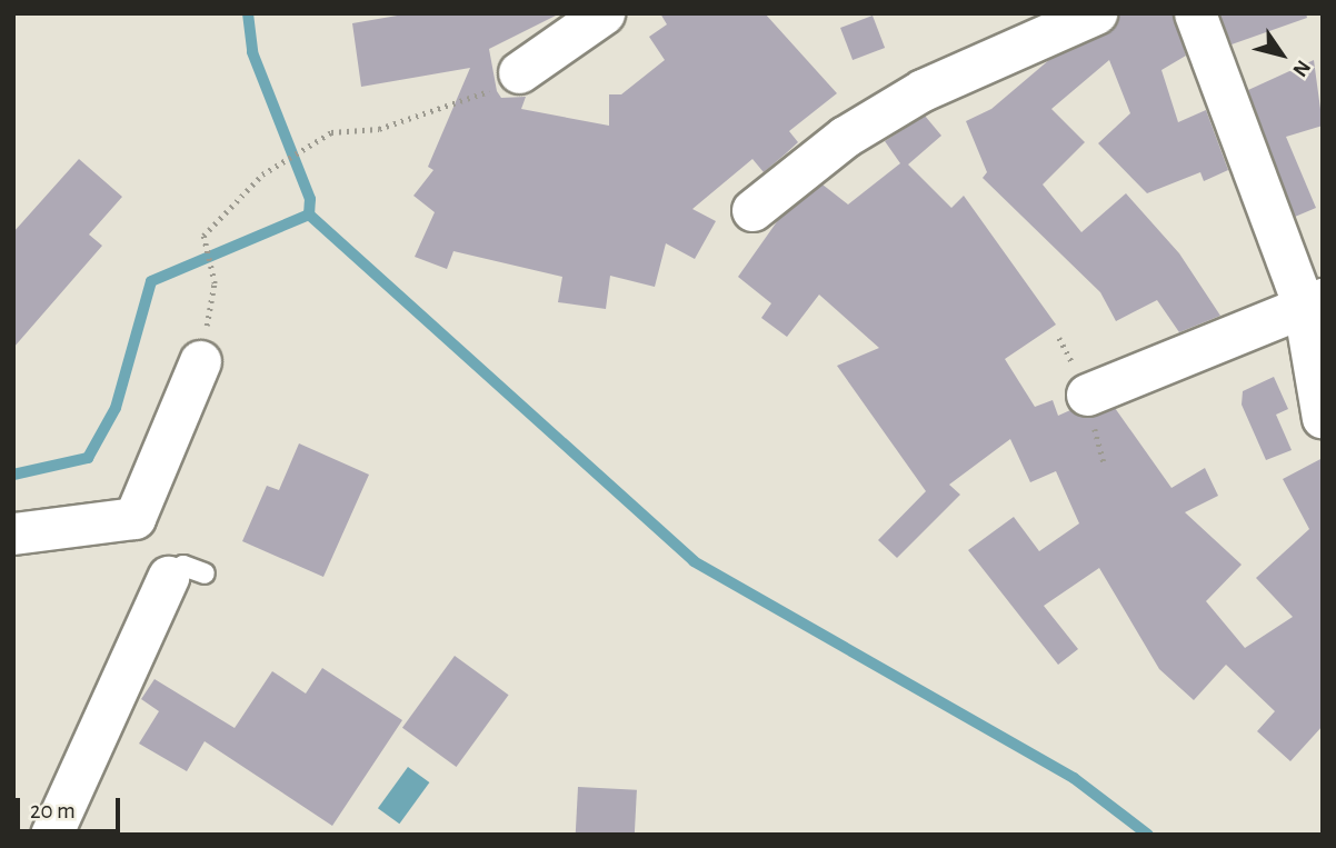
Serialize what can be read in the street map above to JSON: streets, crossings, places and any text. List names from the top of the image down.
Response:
{
  "scale_bar": "20 m",
  "north": "bottom right"
}
